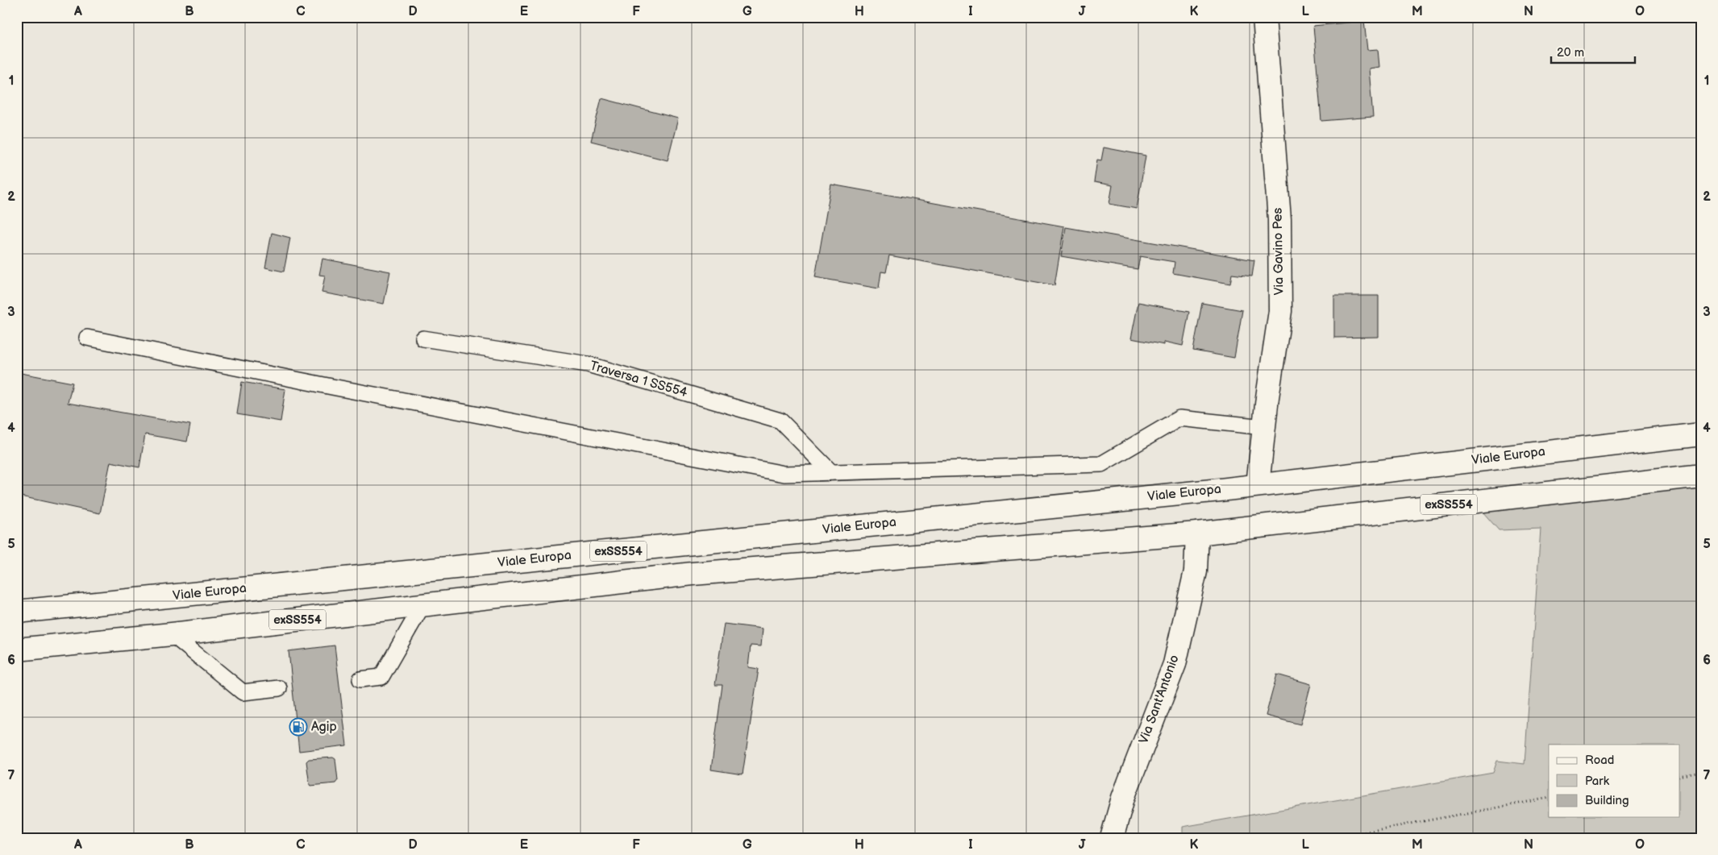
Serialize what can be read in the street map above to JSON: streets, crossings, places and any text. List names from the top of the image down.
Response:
{
  "streets": {
    "main road": [
      "Via Gavino Pes",
      "Viale Europa",
      "exSS554",
      "Via Sant'Antonio"
    ],
    "lane": ["Traversa 1 SS554"]
  },
  "crossings": [
    ["Via Gavino Pes", "Viale Europa"],
    ["exSS554", "Via Sant'Antonio"]
  ],
  "places": {
    "fuel station": ["Agip"]
  },
  "legend": ["Road", "Park", "Building"],
  "scale_bar": "20 m",
  "grid": {
    "columns": [
      "A",
      "B",
      "C",
      "D",
      "E",
      "F",
      "G",
      "H",
      "I",
      "J",
      "K",
      "L",
      "M",
      "N",
      "O"
    ],
    "rows": [
      "1",
      "2",
      "3",
      "4",
      "5",
      "6",
      "7"
    ]
  }
}
